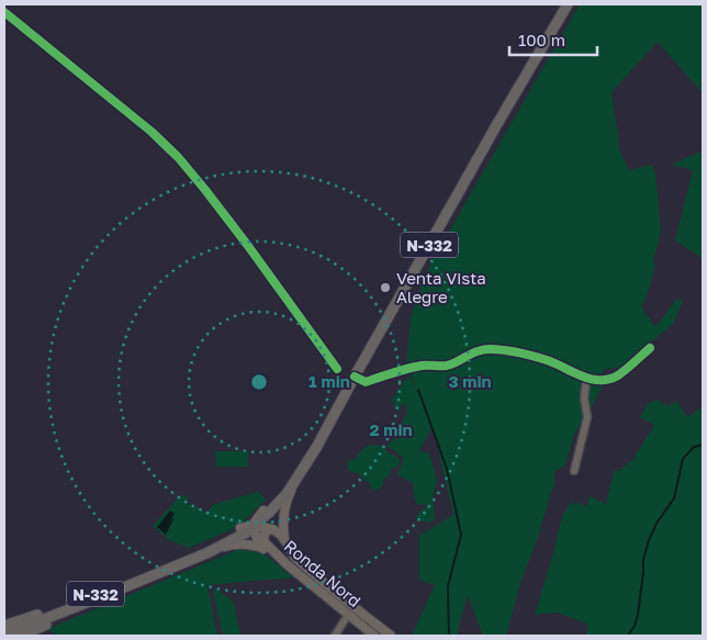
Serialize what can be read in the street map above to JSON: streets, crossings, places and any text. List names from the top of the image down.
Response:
{
  "streets": {
    "highway": ["N-332"],
    "main road": ["Ronda Nord"]
  },
  "places": ["Venta Vista Alegre"],
  "scale_bar": "100 m",
  "rings": ["1 min", "3 min", "2 min"]
}
